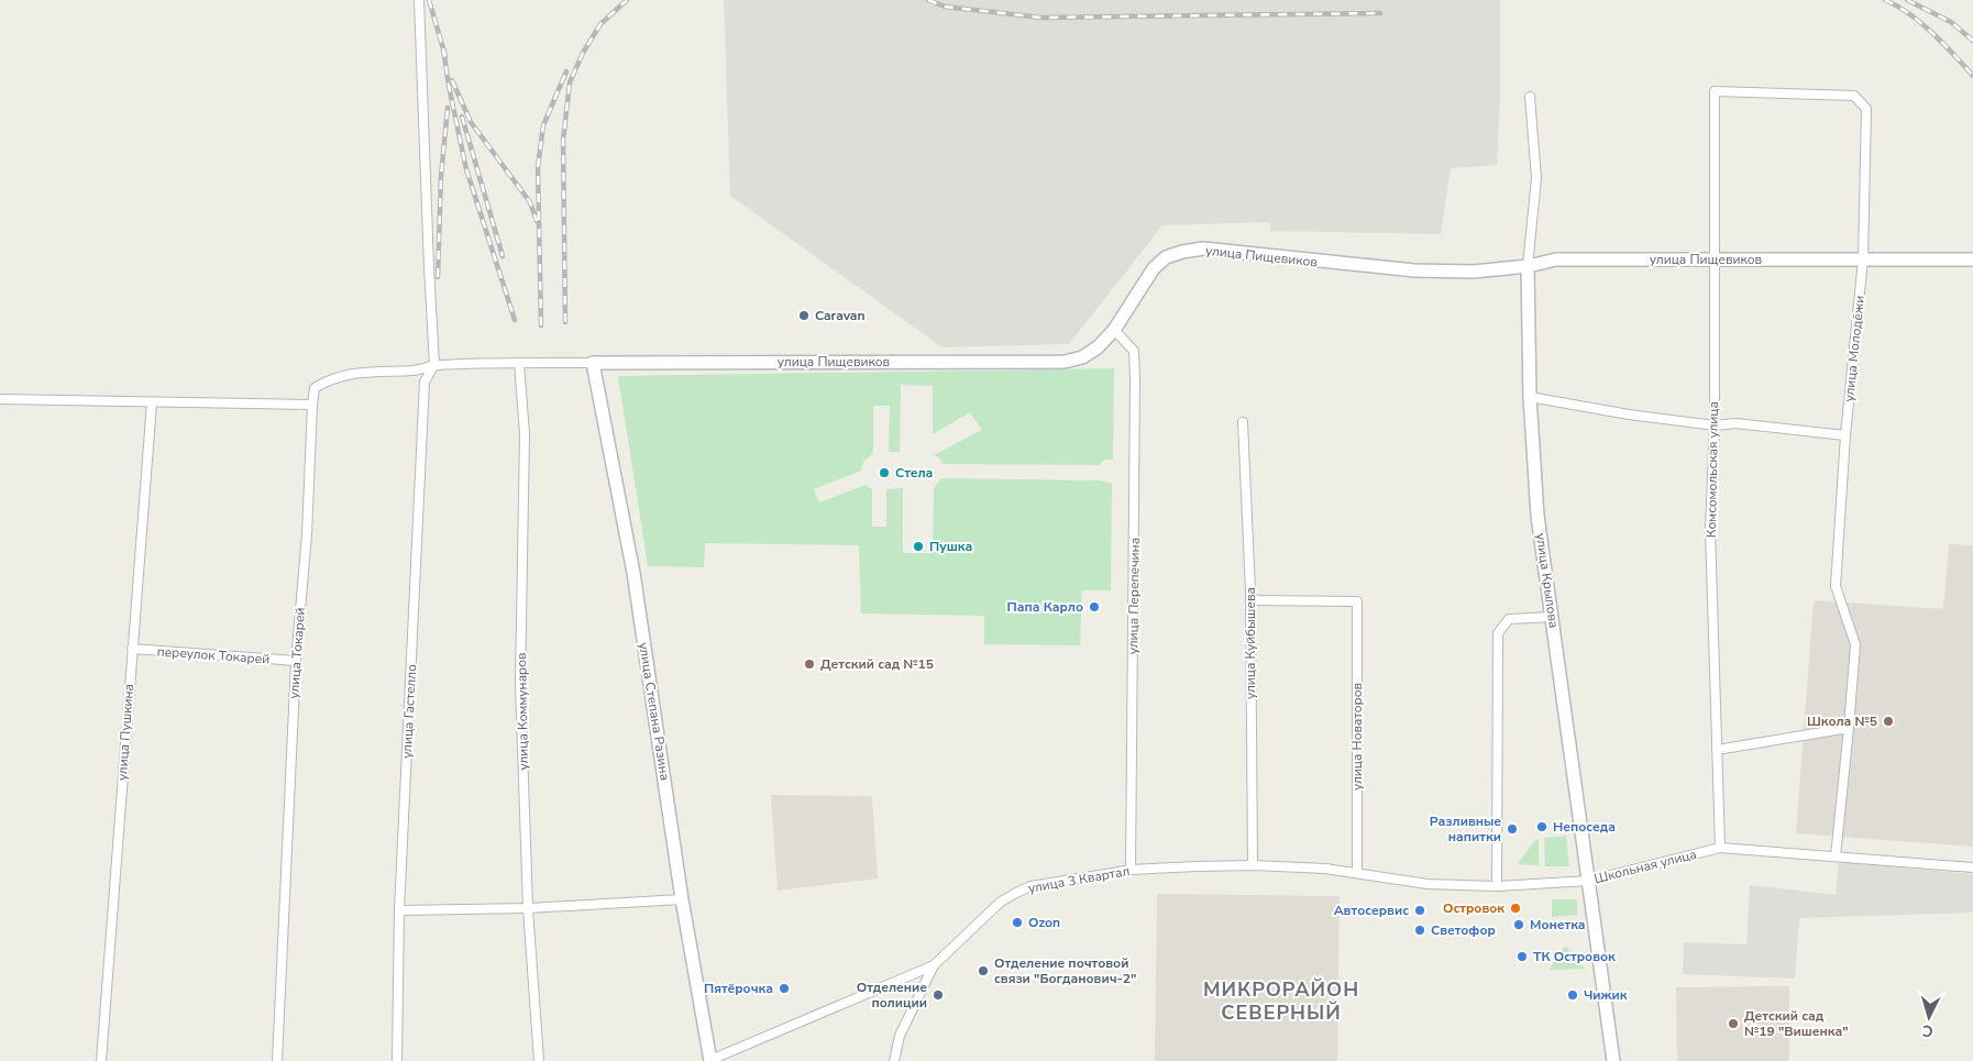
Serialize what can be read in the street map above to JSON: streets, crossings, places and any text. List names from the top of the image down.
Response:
{
  "streets": {
    "main road": ["улица Пищевиков", "улица Крылова", "улица Степана Разина"],
    "street": [
      "улица Молодёжи",
      "Комсомольская улица",
      "улица Перепечина",
      "улица Куйбышева",
      "улица Токарей",
      "переулок Токарей",
      "улица Гастелло",
      "улица Коммунаров",
      "улица Пушкина",
      "улица Новаторов",
      "Школьная улица",
      "улица 3 Квартал"
    ]
  },
  "crossings": [
    ["улица Пищевиков", "улица Молодёжи"],
    ["улица Пищевиков", "Комсомольская улица"],
    ["улица Пищевиков", "улица Крылова"],
    ["улица Пищевиков", "улица Перепечина"],
    ["улица Пищевиков", "улица Токарей"],
    ["улица Пищевиков", "улица Гастелло"],
    ["улица Пищевиков", "улица Коммунаров"],
    ["улица Пищевиков", "улица Степана Разина"],
    ["улица Молодёжи", "Комсомольская улица"],
    ["Комсомольская улица", "Школьная улица"],
    ["улица Крылова", "Школьная улица"],
    ["улица Перепечина", "улица 3 Квартал"],
    ["улица Куйбышева", "улица Новаторов"],
    ["улица Куйбышева", "Школьная улица"],
    ["улица Куйбышева", "улица 3 Квартал"],
    ["улица Токарей", "переулок Токарей"],
    ["переулок Токарей", "улица Пушкина"],
    ["улица Новаторов", "Школьная улица"],
    ["Школьная улица", "улица 3 Квартал"]
  ],
  "districts": ["МИКРОРАЙОН СЕВЕРНЫЙ"],
  "places": [
    "Caravan",
    "Стела",
    "Пушка",
    "Папа Карло",
    "Детский сад №15",
    "Школа №5",
    "Непоседа",
    "Разливные напитки",
    "Островок",
    "Автосервис",
    "Ozon",
    "Монетка",
    "Светофор",
    "ТК Островок",
    "Отделение почтовой связи \"Богданович-2\"",
    "Пятёрочка",
    "Отделение полиции",
    "Чижик",
    "Детский сад №19 \"Вишенка\""
  ],
  "north": "bottom"
}
